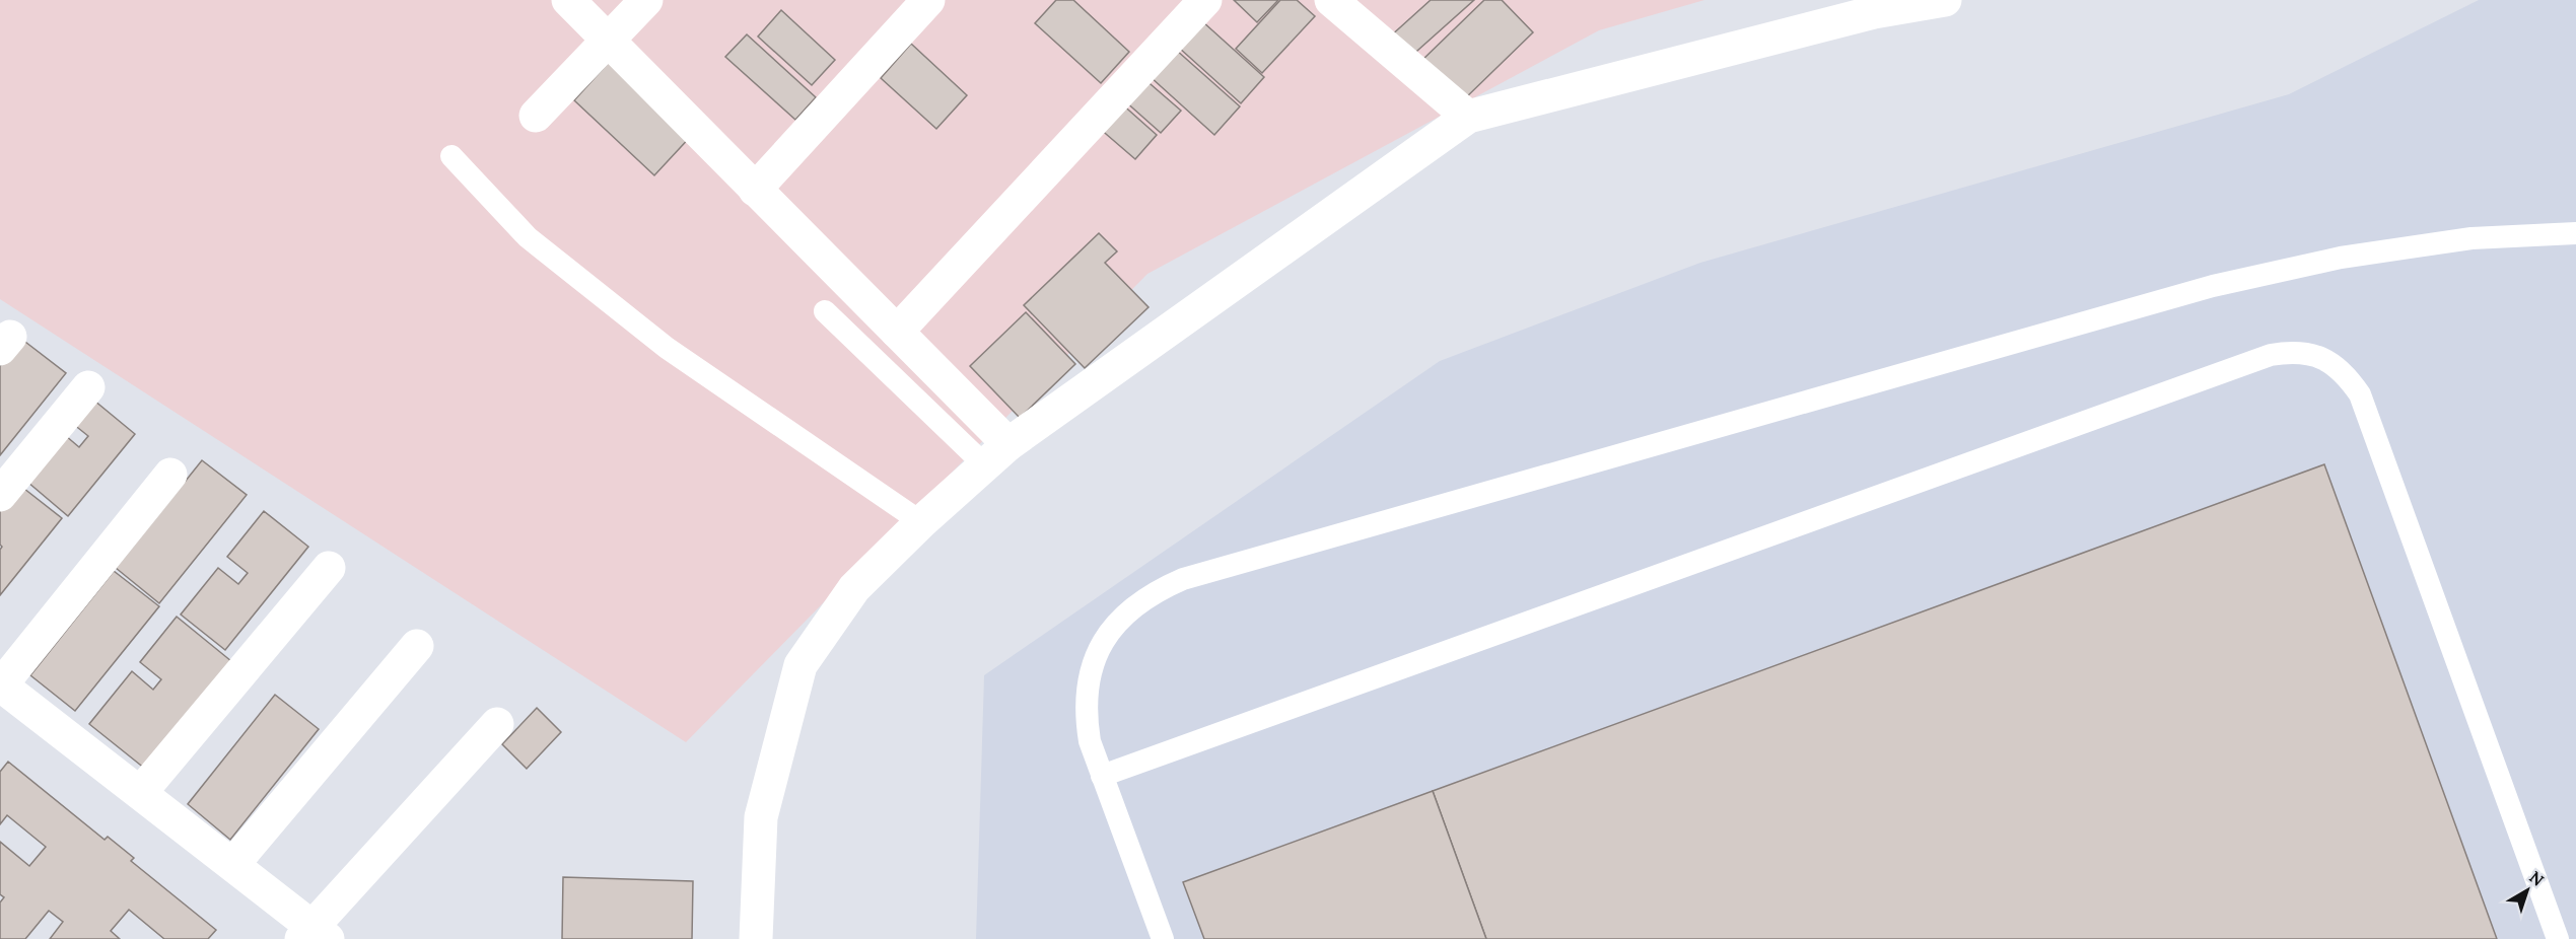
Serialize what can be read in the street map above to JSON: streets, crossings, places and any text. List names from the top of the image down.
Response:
{
  "north": "top right"
}
